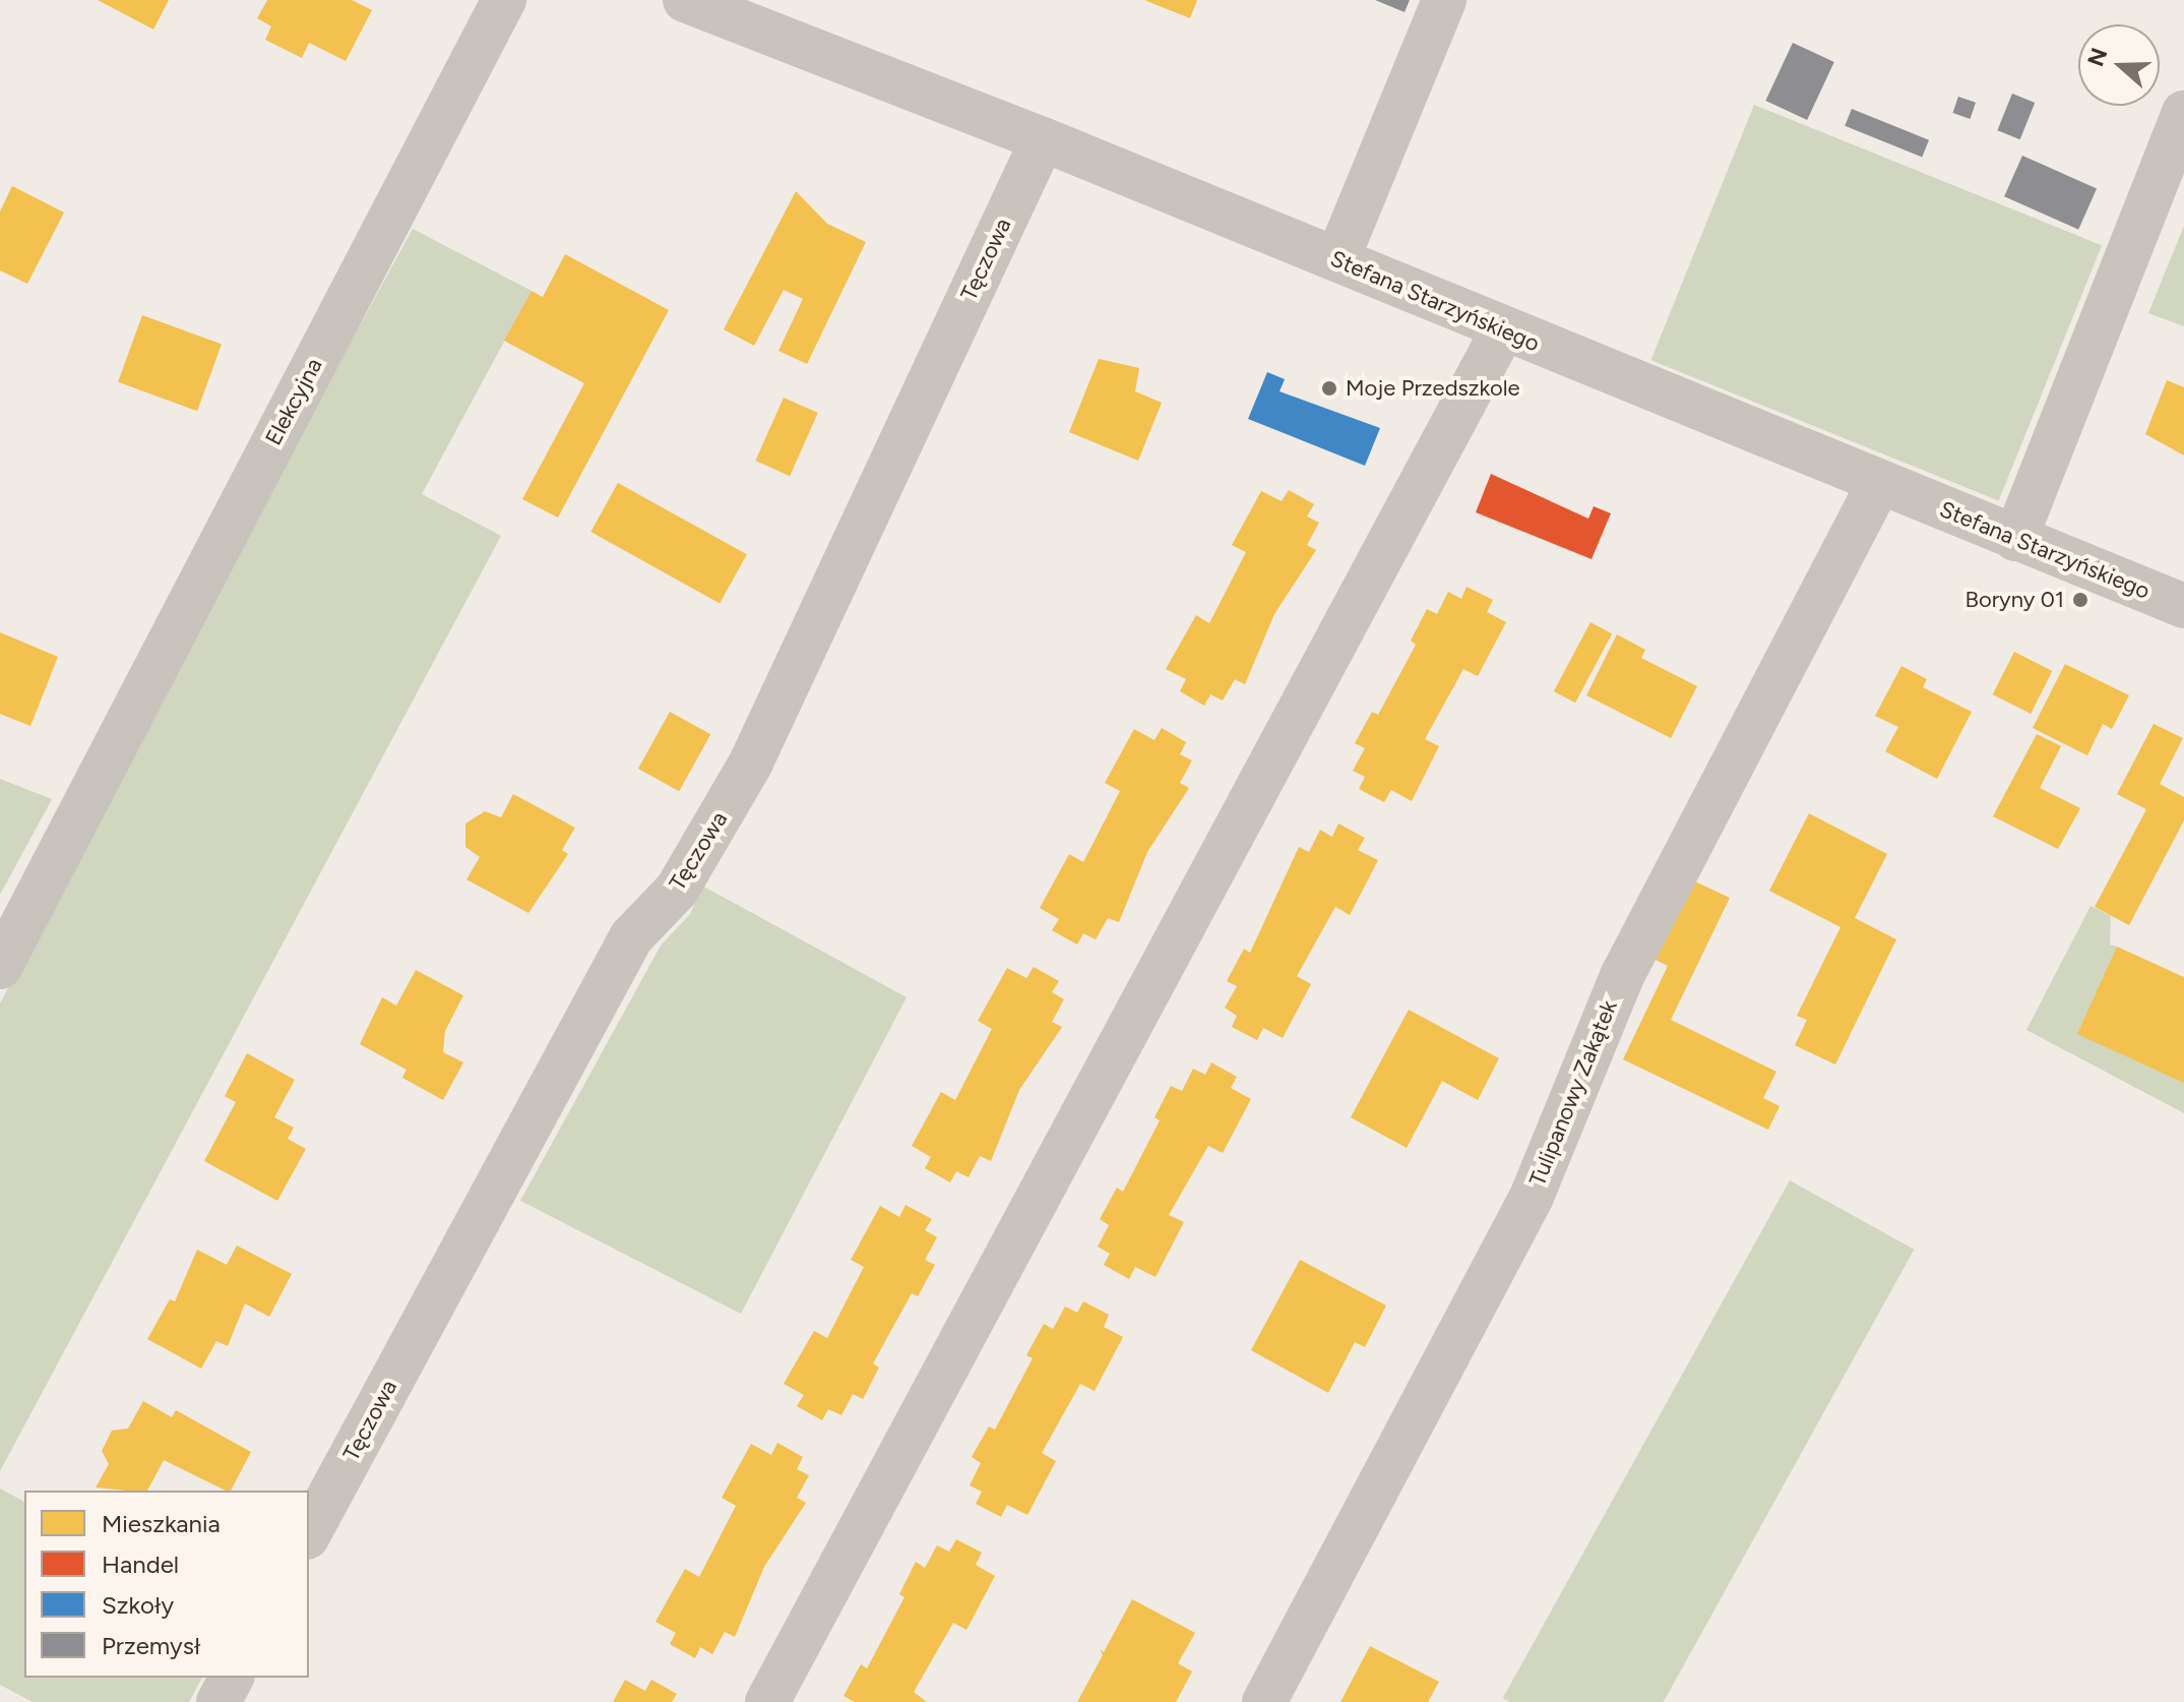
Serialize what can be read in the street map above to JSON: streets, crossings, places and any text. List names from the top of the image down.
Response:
{
  "streets": {
    "street": [
      "Tęczowa",
      "Stefana Starzyńskiego",
      "Elekcyjna",
      "Tulipanowy Zakątek"
    ]
  },
  "crossings": [
    ["Tęczowa", "Stefana Starzyńskiego"],
    ["Stefana Starzyńskiego", "Tulipanowy Zakątek"]
  ],
  "places": ["Moje Przedszkole", "Boryny 01"],
  "legend": [
    "Mieszkania",
    "Handel",
    "Szkoły",
    "Przemysł"
  ],
  "north": "left"
}
